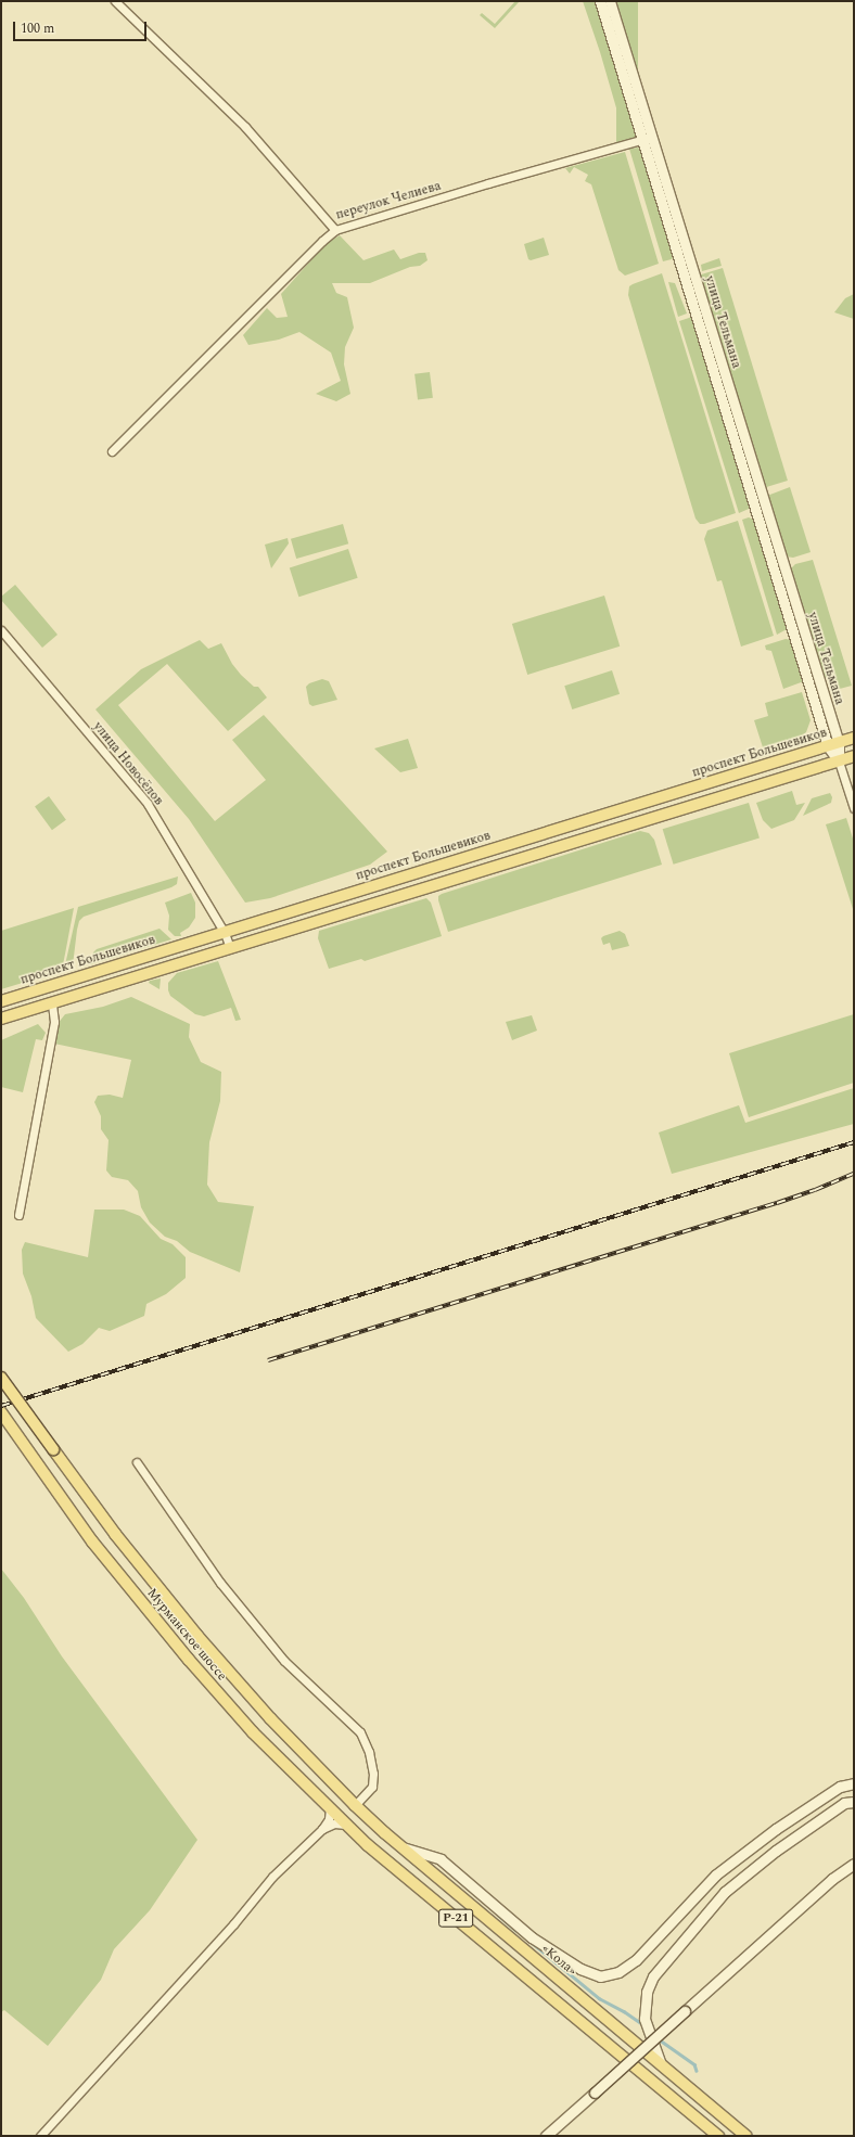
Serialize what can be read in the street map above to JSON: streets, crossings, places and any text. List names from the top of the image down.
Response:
{
  "streets": {
    "main road": [
      "проспект Большевиков",
      "Мурманское шоссе",
      "Р-21",
      "«Кола»"
    ],
    "street": ["переулок Челиева", "улица Тельмана", "улица Новосёлов"]
  },
  "crossings": [
    ["переулок Челиева", "улица Тельмана"],
    ["улица Тельмана", "проспект Большевиков"],
    ["проспект Большевиков", "улица Новосёлов"],
    ["Мурманское шоссе", "Р-21"],
    ["Мурманское шоссе", "«Кола»"]
  ],
  "scale_bar": "100 m"
}
